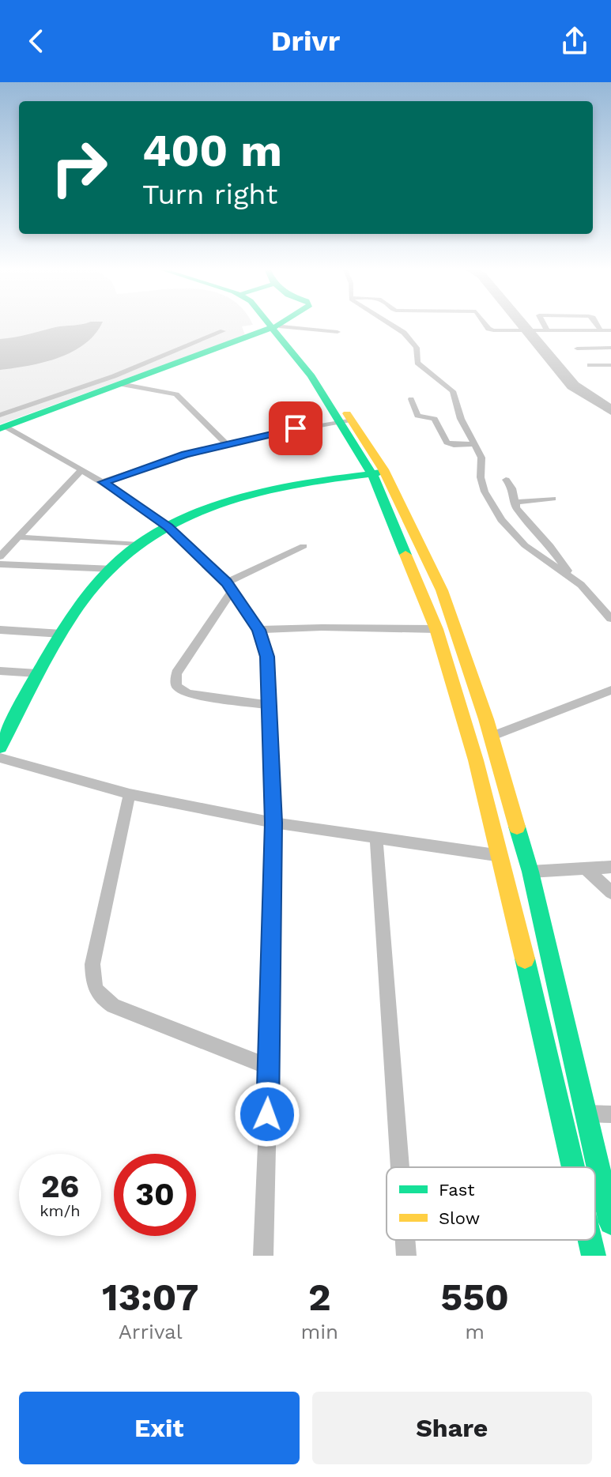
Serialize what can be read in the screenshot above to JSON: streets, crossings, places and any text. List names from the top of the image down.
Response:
{
  "legend": ["Fast", "Slow"],
  "page": {
    "header": "Drivr",
    "turn": ["400 m", "Turn right"],
    "speed": "26 km/h",
    "limit": "30",
    "eta": [
      "13:07",
      "Arrival",
      "2",
      "min",
      "550",
      "m"
    ],
    "buttons": ["Exit", "Share"]
  }
}
